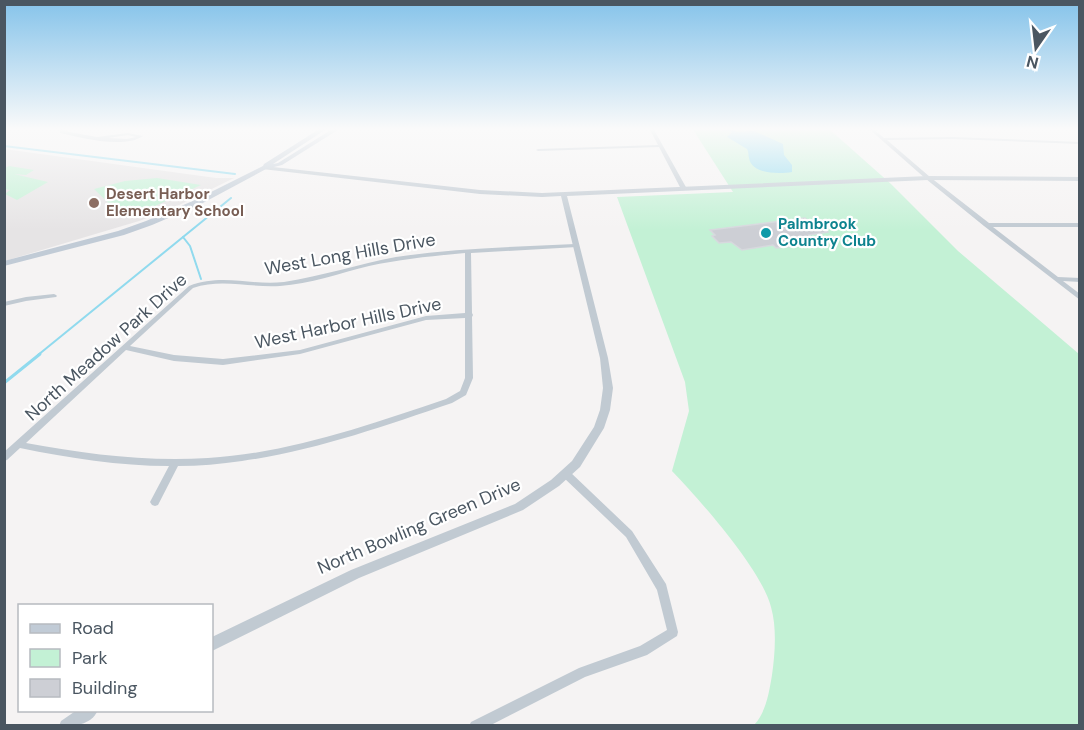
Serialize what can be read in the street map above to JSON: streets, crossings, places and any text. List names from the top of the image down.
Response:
{
  "streets": {
    "street": [
      "West Long Hills Drive",
      "West Harbor Hills Drive",
      "North Meadow Park Drive",
      "North Bowling Green Drive"
    ]
  },
  "crossings": [
    ["West Long Hills Drive", "North Meadow Park Drive"],
    ["West Long Hills Drive", "North Bowling Green Drive"],
    ["West Harbor Hills Drive", "North Meadow Park Drive"]
  ],
  "places": ["Desert Harbor Elementary School", "Palmbrook Country Club"],
  "legend": ["Road", "Park", "Building"],
  "north": "bottom"
}
